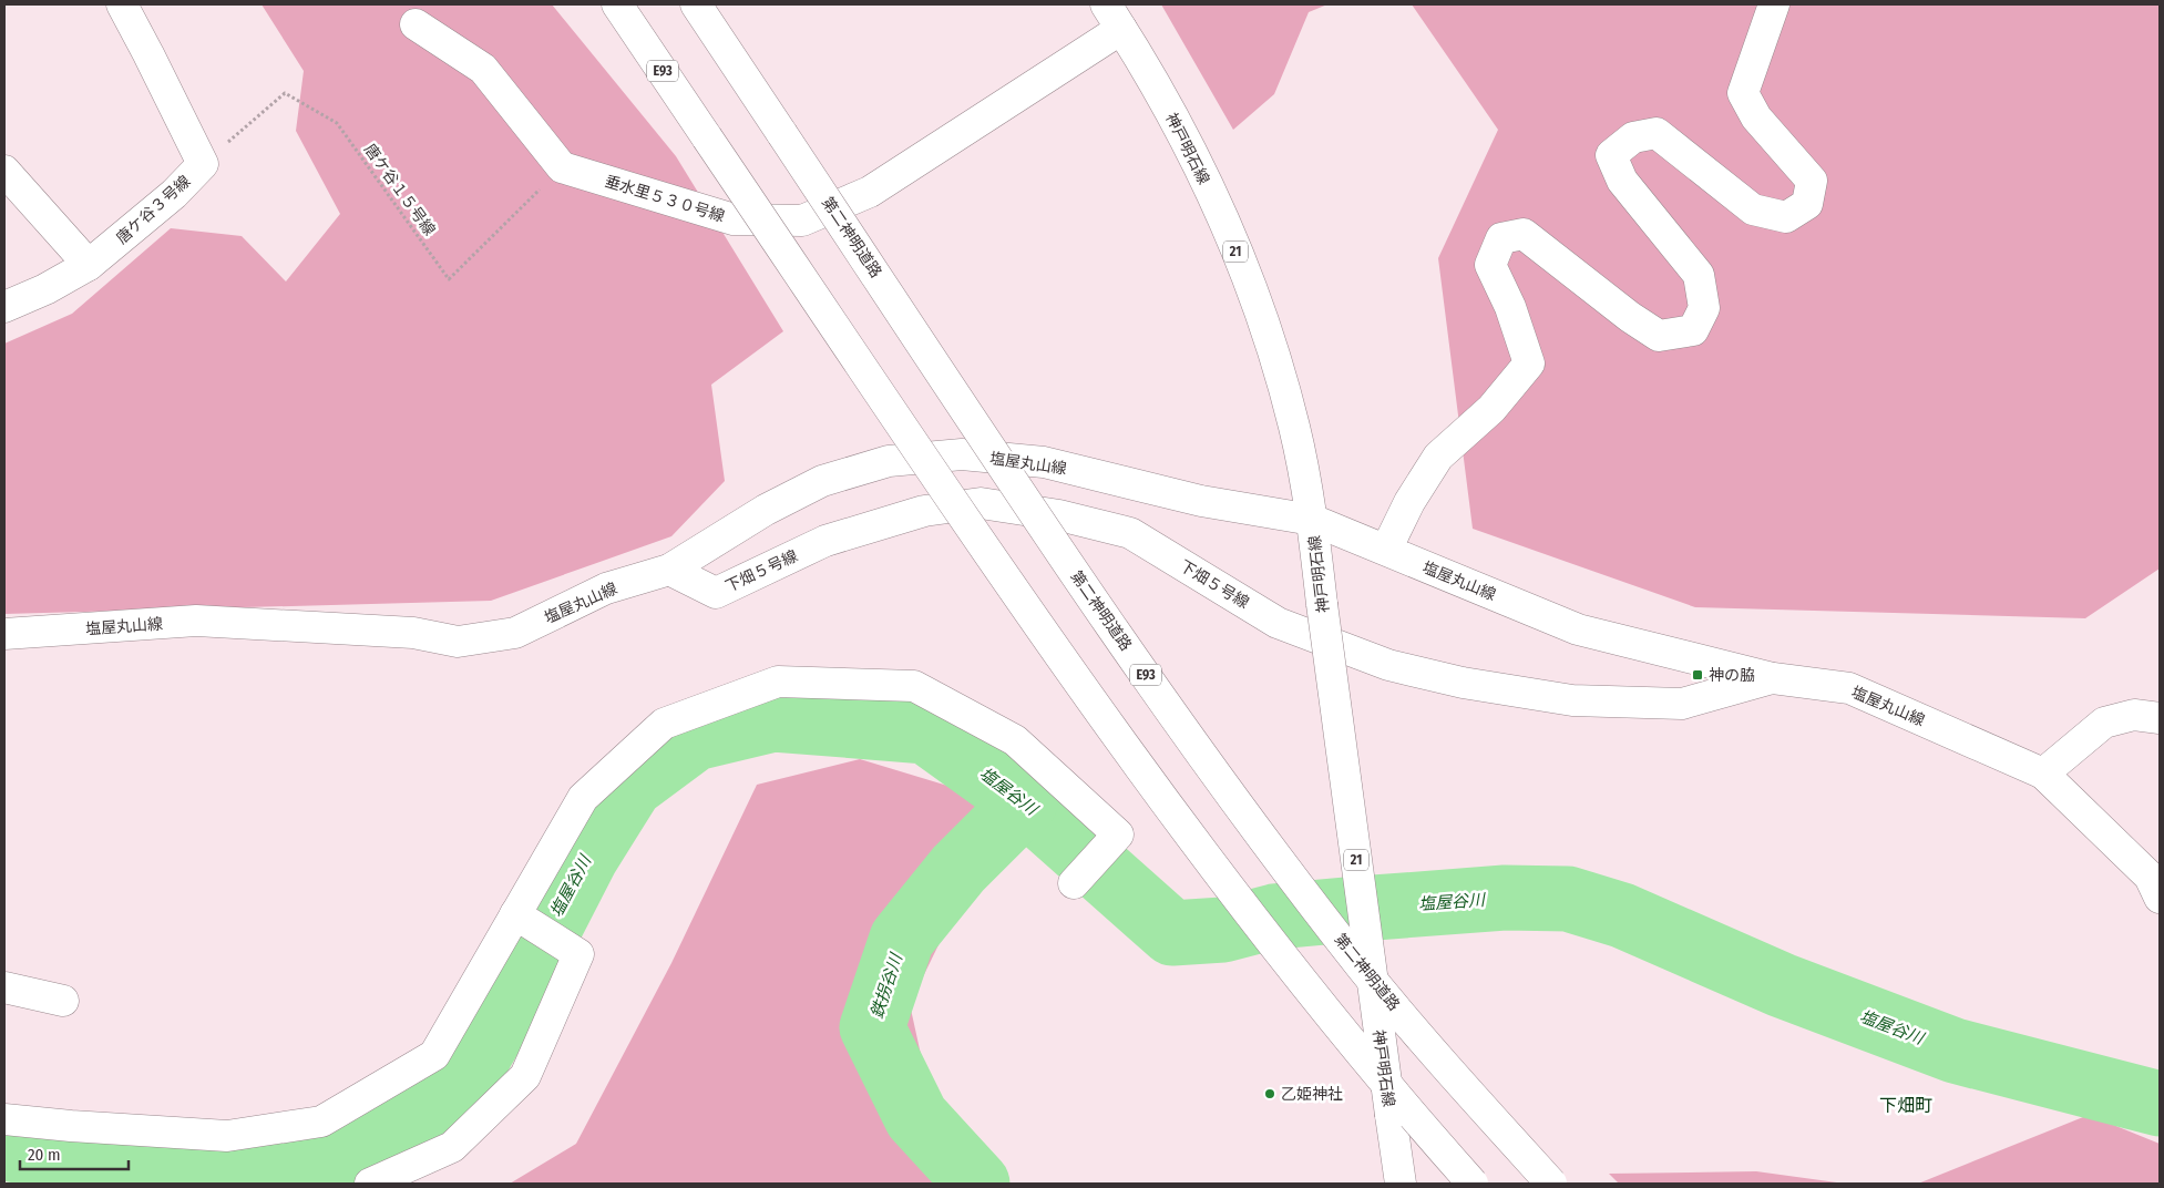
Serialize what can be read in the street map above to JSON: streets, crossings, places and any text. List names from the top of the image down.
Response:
{
  "streets": {
    "main road": [
      "E93",
      "神戸明石線",
      "垂水里５３０号線",
      "唐ケ谷３号線",
      "第二神明道路",
      "21",
      "塩屋丸山線",
      "下畑５号線"
    ],
    "path": ["唐ケ谷１５号線"]
  },
  "crossings": [
    ["神戸明石線", "垂水里５３０号線"],
    ["神戸明石線", "塩屋丸山線"],
    ["唐ケ谷１５号線", "垂水里５３０号線"],
    ["唐ケ谷１５号線", "唐ケ谷３号線"],
    ["塩屋丸山線", "下畑５号線"]
  ],
  "districts": ["下畑町"],
  "water": ["塩屋谷川", "鉄拐谷川"],
  "places": {
    "transit": ["神の脇"],
    "other": ["乙姫神社"]
  },
  "scale_bar": "20 m"
}
